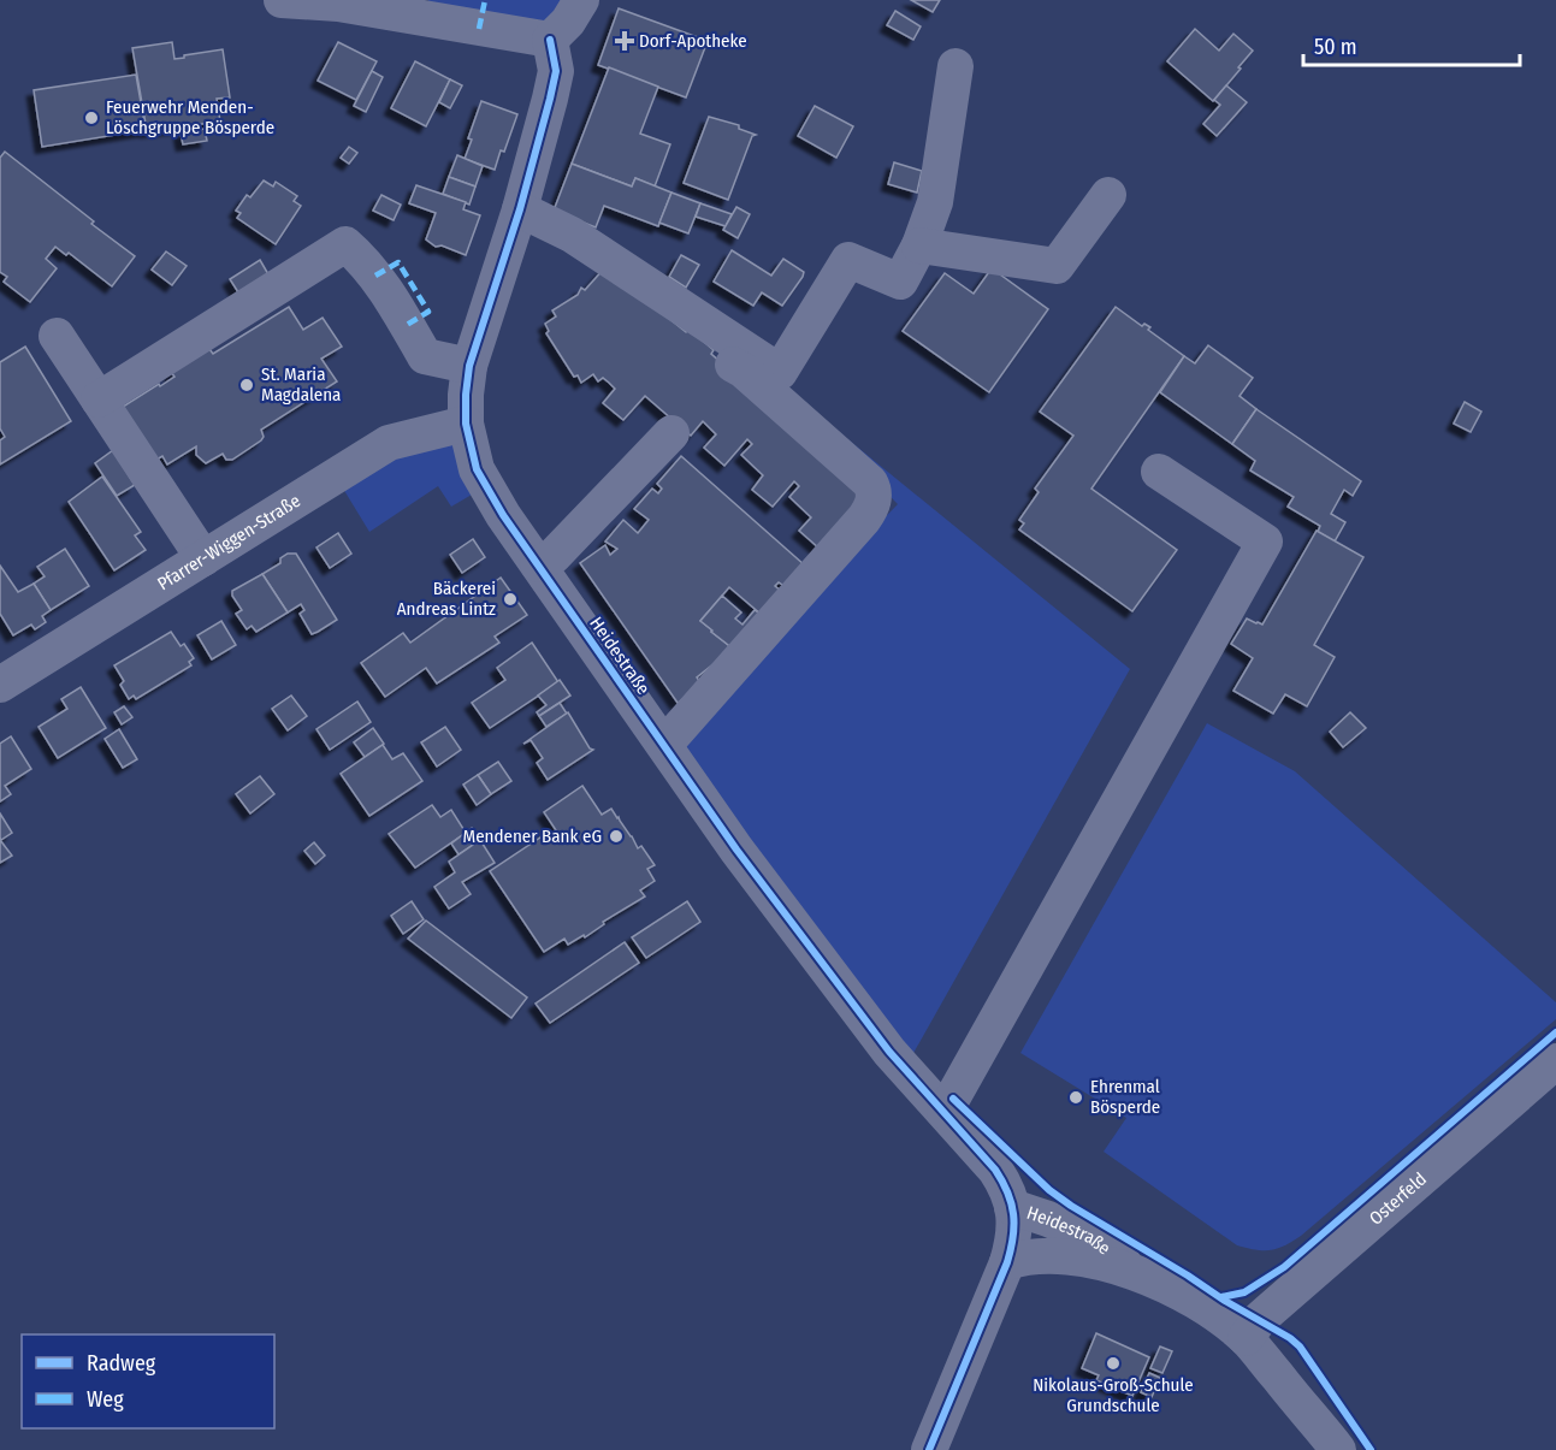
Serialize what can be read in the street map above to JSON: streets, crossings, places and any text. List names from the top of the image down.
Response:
{
  "streets": {
    "street": ["Pfarrer-Wiggen-Straße", "Heidestraße", "Osterfeld"]
  },
  "crossings": [
    ["Pfarrer-Wiggen-Straße", "Heidestraße"],
    ["Heidestraße", "Osterfeld"]
  ],
  "places": {
    "health": ["Dorf-Apotheke"],
    "other": [
      "Feuerwehr Menden- Löschgruppe Bösperde",
      "St. Maria Magdalena",
      "Bäckerei Andreas Lintz",
      "Mendener Bank eG",
      "Ehrenmal Bösperde",
      "Nikolaus-Groß-Schule Grundschule"
    ]
  },
  "legend": ["Radweg", "Weg"],
  "scale_bar": "50 m"
}
